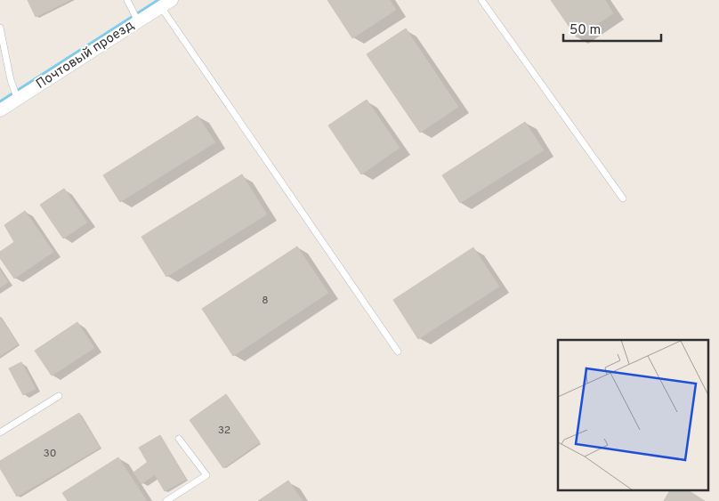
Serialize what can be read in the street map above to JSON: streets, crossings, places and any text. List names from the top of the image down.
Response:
{
  "streets": {
    "street": ["Почтовый проезд"]
  },
  "house_numbers": ["8", "32", "30"],
  "scale_bar": "50 m"
}
